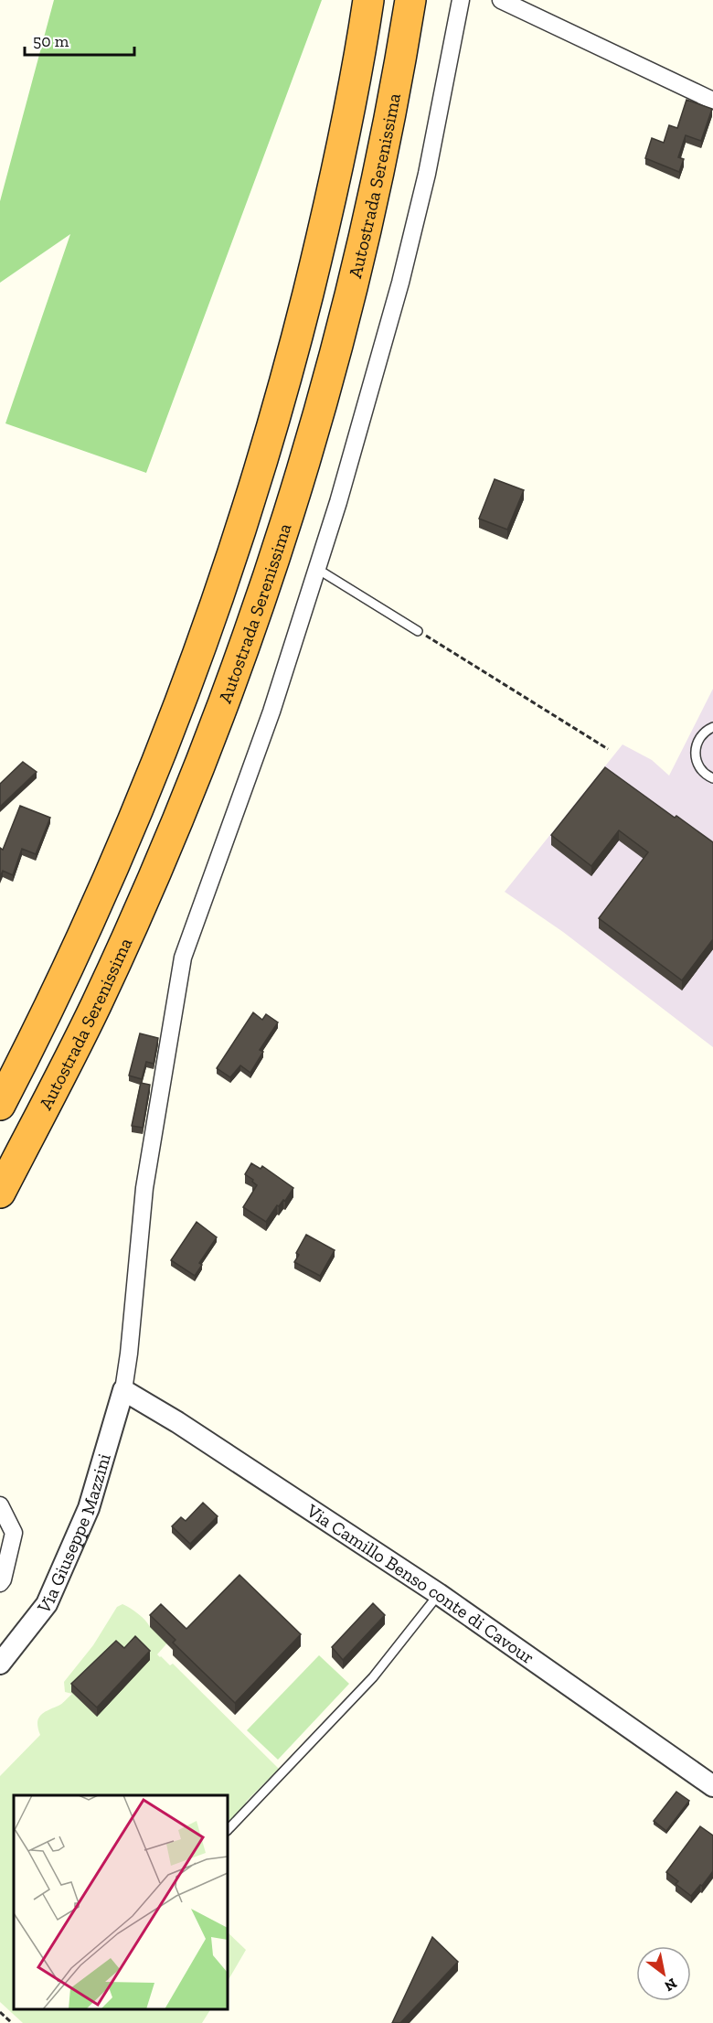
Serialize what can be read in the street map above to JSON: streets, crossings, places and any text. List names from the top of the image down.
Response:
{
  "streets": {
    "highway": ["Autostrada Serenissima"],
    "street": ["Via Giuseppe Mazzini", "Via Camillo Benso conte di Cavour"]
  },
  "crossings": [
    ["Via Giuseppe Mazzini", "Via Camillo Benso conte di Cavour"]
  ],
  "scale_bar": "50 m",
  "north": "bottom right"
}
